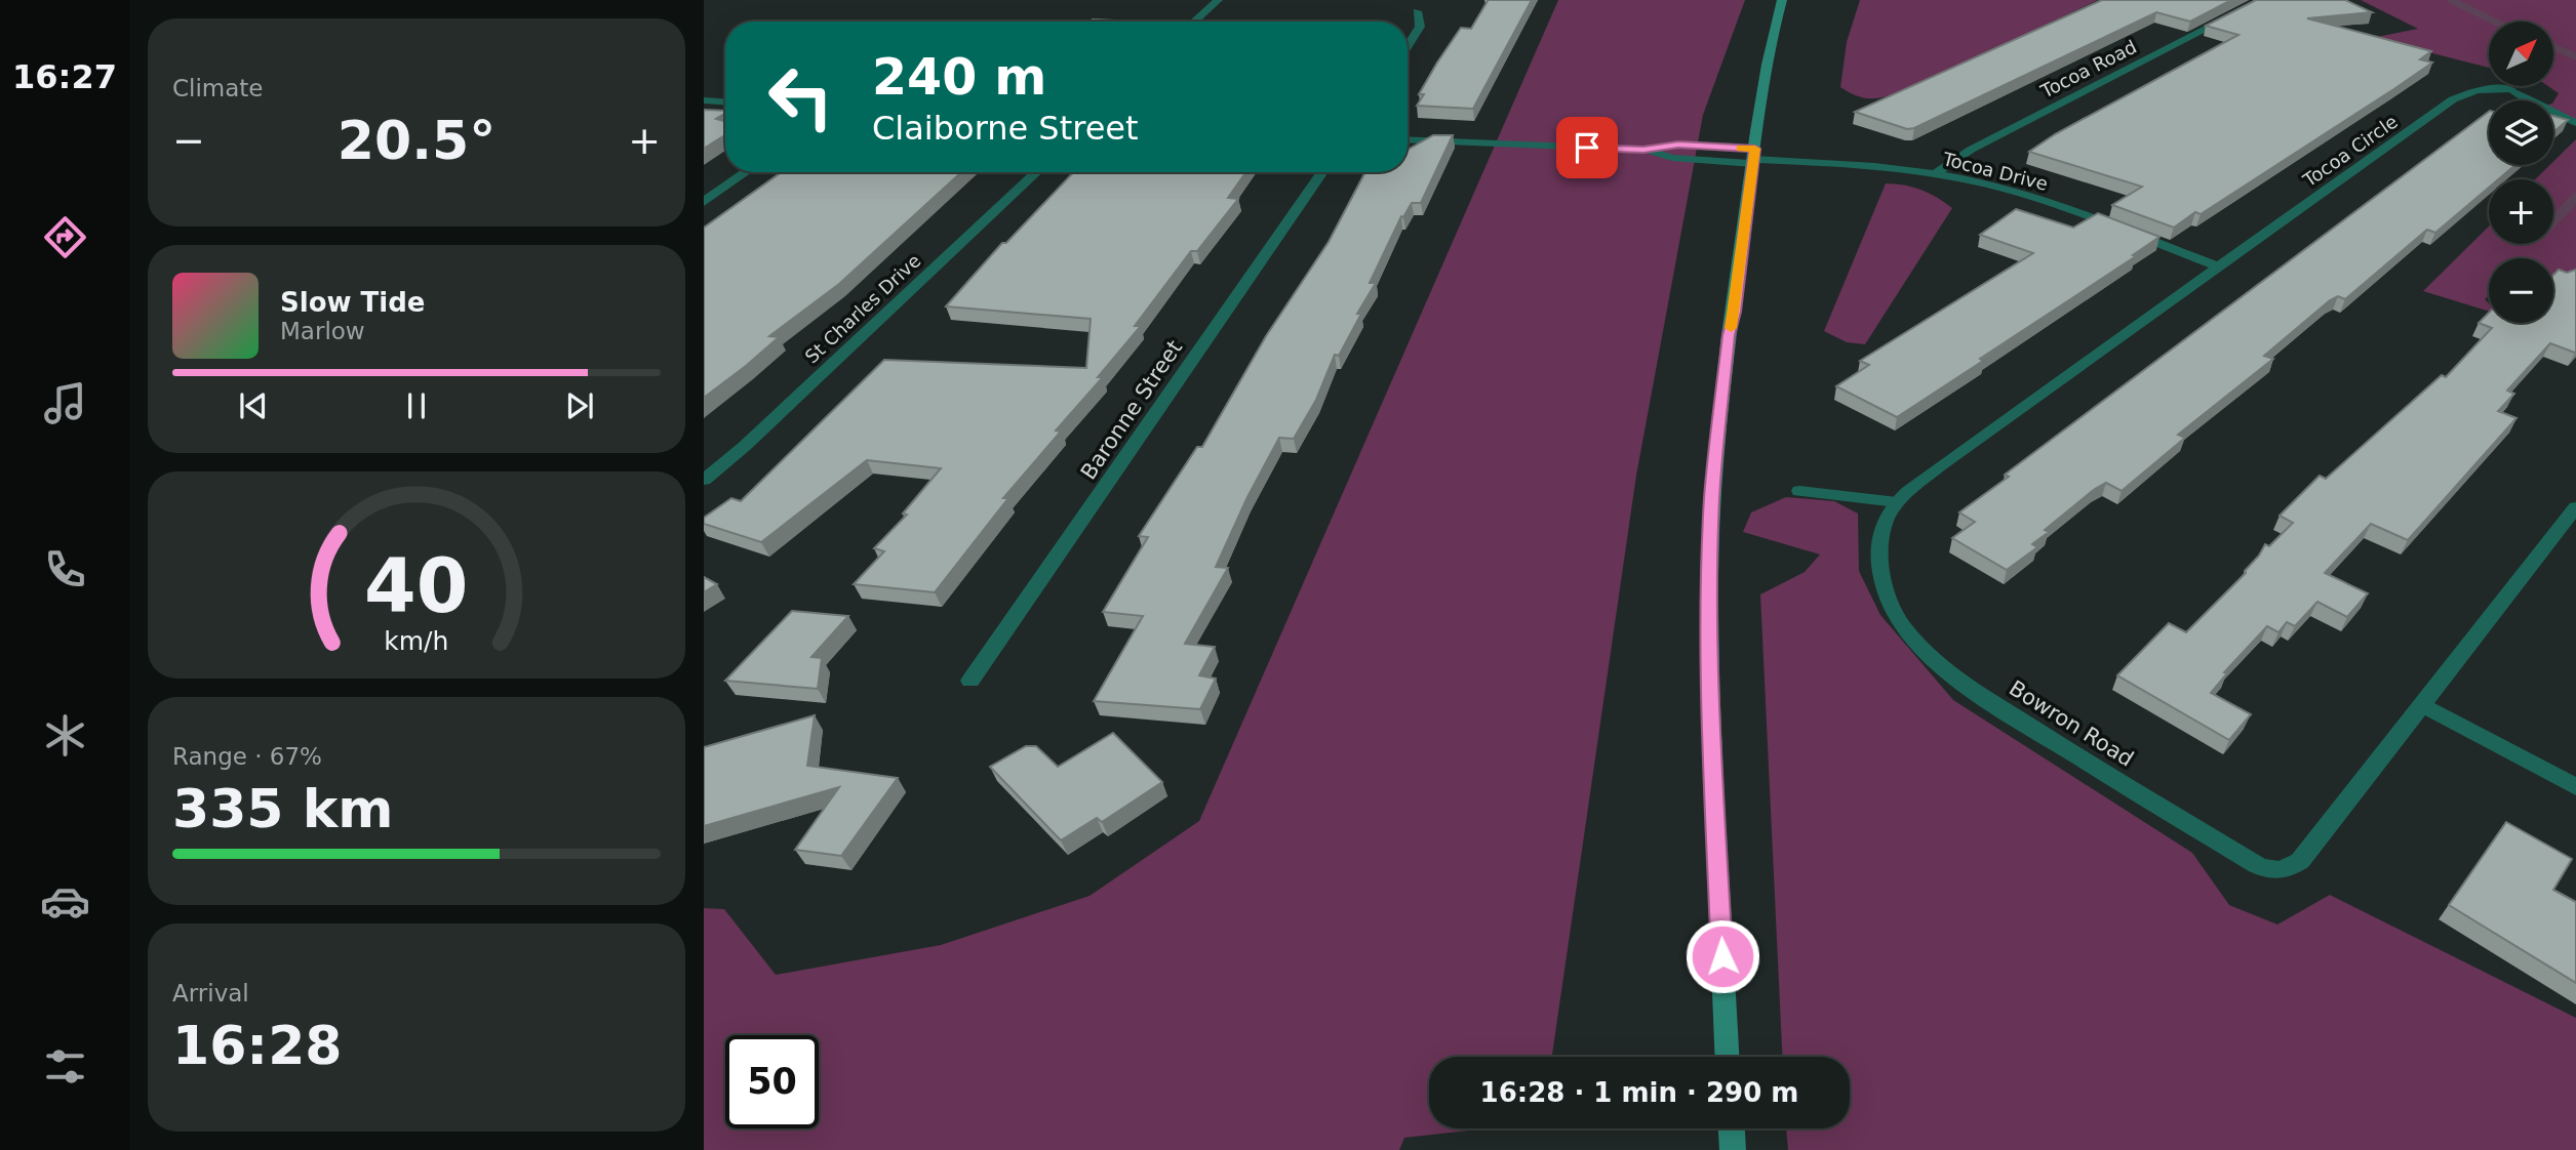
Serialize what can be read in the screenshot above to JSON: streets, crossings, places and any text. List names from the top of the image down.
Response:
{
  "streets": {
    "street": [
      "Tocoa Road",
      "Tocoa Circle",
      "Tocoa Drive",
      "St Charles Drive",
      "Baronne Street",
      "Bowron Road"
    ]
  },
  "crossings": [
    ["Tocoa Road", "Tocoa Drive"],
    ["Tocoa Circle", "Tocoa Drive"],
    ["Tocoa Circle", "Bowron Road"],
    ["Tocoa Drive", "Bowron Road"]
  ],
  "north": "top right",
  "page": {
    "tabs": "16:27",
    "tile": [
      "Climate",
      ["Range · 67%", "335 km"],
      ["Arrival", "16:28"]
    ],
    "map_buttons": ["+", "−"],
    "turn": ["240 m", "Claiborne Street"],
    "heat": ["−", "20.5°", "+"],
    "song": ["Slow Tide", "Marlow"],
    "limit": "50",
    "trip": "16:28 · 1 min · 290 m",
    "gauge": ["40", "km/h"]
  }
}
